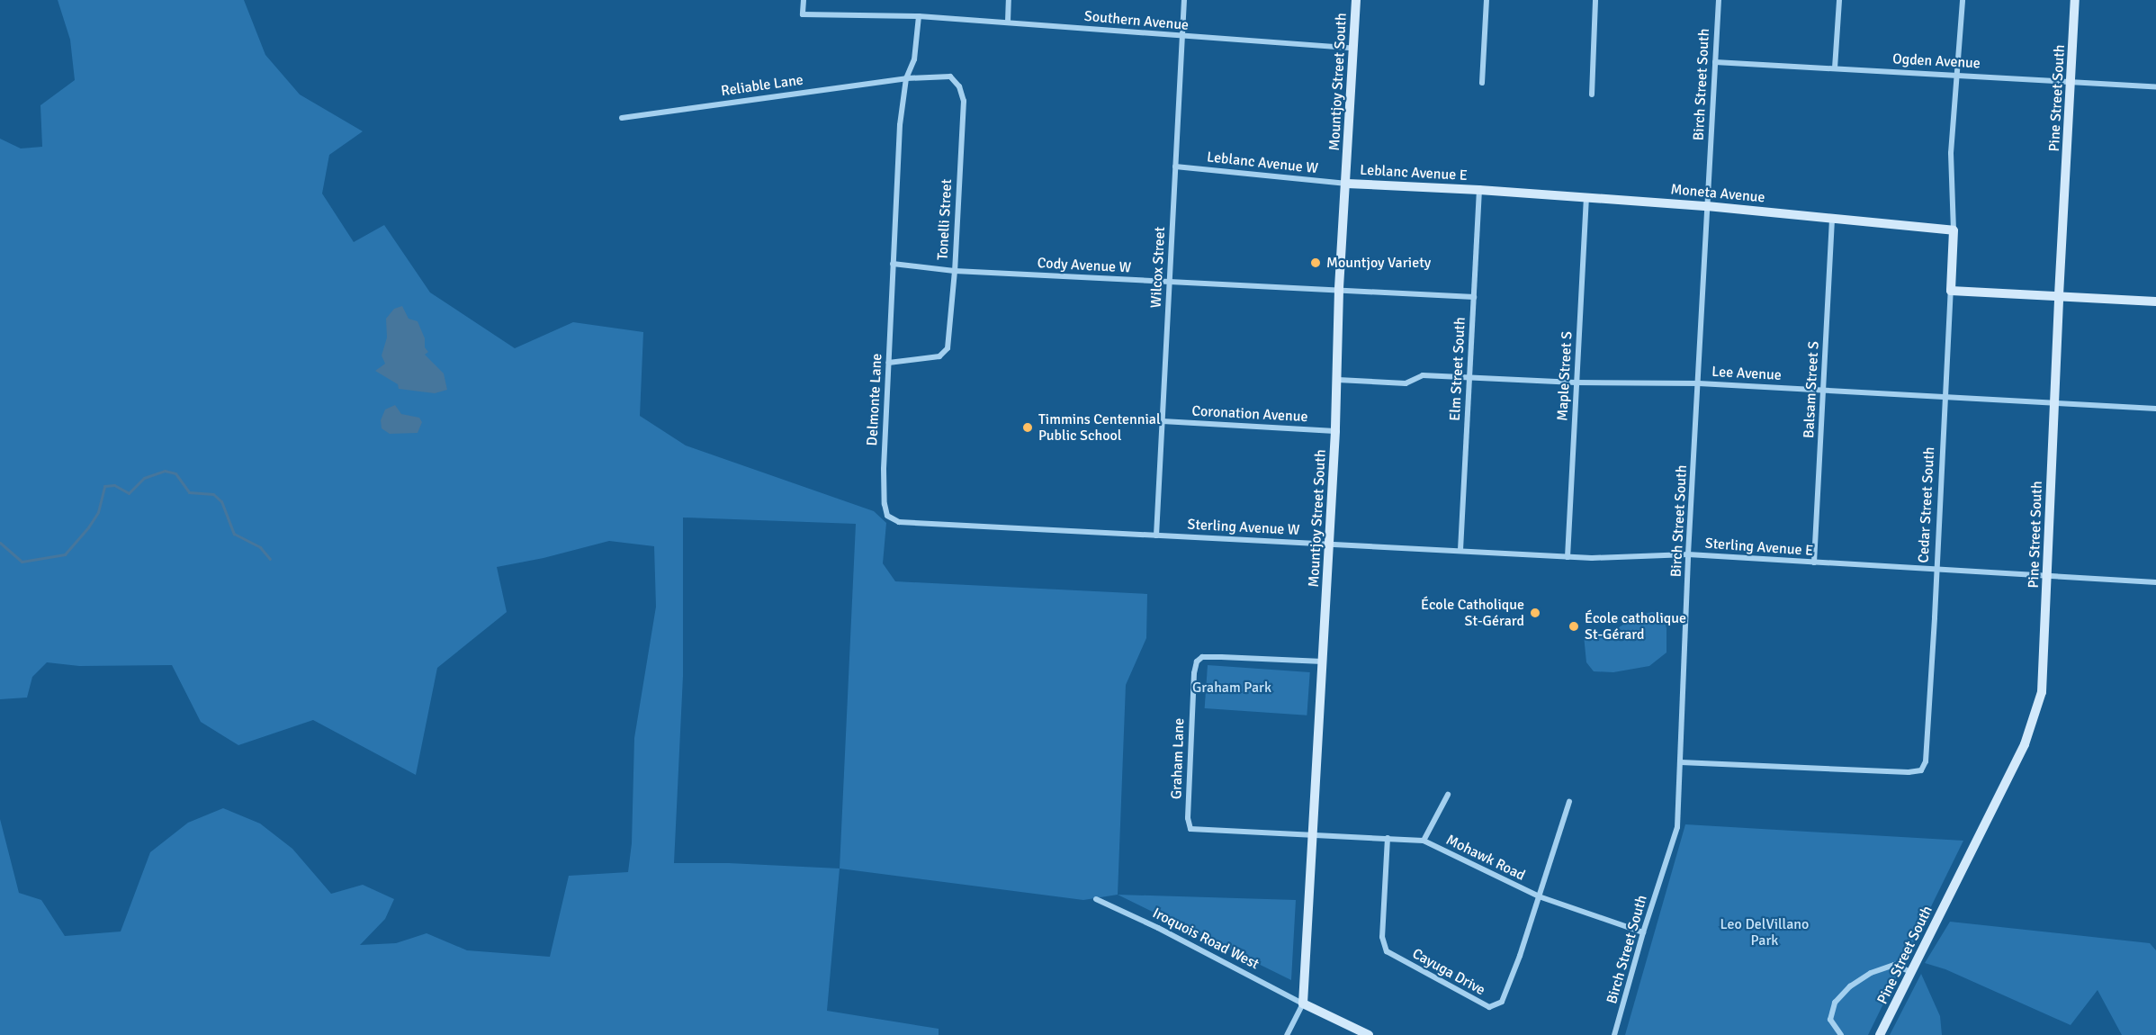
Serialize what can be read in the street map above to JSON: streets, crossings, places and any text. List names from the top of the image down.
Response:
{
  "streets": {
    "street": [
      "Southern Avenue",
      "Ogden Avenue",
      "Mountjoy Street South",
      "Birch Street South",
      "Reliable Lane",
      "Pine Street South",
      "Leblanc Avenue W",
      "Leblanc Avenue E",
      "Moneta Avenue",
      "Tonelli Street",
      "Cody Avenue W",
      "Wilcox Street",
      "Elm Street South",
      "Lee Avenue",
      "Maple Street S",
      "Balsam Street S",
      "Delmonte Lane",
      "Coronation Avenue",
      "Cedar Street South",
      "Sterling Avenue W",
      "Sterling Avenue E",
      "Graham Lane",
      "Mohawk Road",
      "Iroquois Road West",
      "Cayuga Drive"
    ]
  },
  "crossings": [
    ["Southern Avenue", "Mountjoy Street South"],
    ["Southern Avenue", "Wilcox Street"],
    ["Southern Avenue", "Delmonte Lane"],
    ["Ogden Avenue", "Birch Street South"],
    ["Ogden Avenue", "Pine Street South"],
    ["Ogden Avenue", "Cedar Street South"],
    ["Mountjoy Street South", "Leblanc Avenue W"],
    ["Mountjoy Street South", "Leblanc Avenue E"],
    ["Mountjoy Street South", "Cody Avenue W"],
    ["Mountjoy Street South", "Lee Avenue"],
    ["Mountjoy Street South", "Coronation Avenue"],
    ["Mountjoy Street South", "Sterling Avenue W"],
    ["Mountjoy Street South", "Sterling Avenue E"],
    ["Mountjoy Street South", "Graham Lane"],
    ["Mountjoy Street South", "Mohawk Road"],
    ["Mountjoy Street South", "Iroquois Road West"],
    ["Birch Street South", "Moneta Avenue"],
    ["Birch Street South", "Lee Avenue"],
    ["Birch Street South", "Cedar Street South"],
    ["Birch Street South", "Sterling Avenue E"],
    ["Birch Street South", "Mohawk Road"],
    ["Reliable Lane", "Tonelli Street"],
    ["Reliable Lane", "Delmonte Lane"],
    ["Pine Street South", "Lee Avenue"],
    ["Pine Street South", "Sterling Avenue E"],
    ["Leblanc Avenue W", "Leblanc Avenue E"],
    ["Leblanc Avenue W", "Wilcox Street"],
    ["Leblanc Avenue E", "Moneta Avenue"],
    ["Leblanc Avenue E", "Elm Street South"],
    ["Moneta Avenue", "Elm Street South"],
    ["Moneta Avenue", "Maple Street S"],
    ["Moneta Avenue", "Balsam Street S"],
    ["Moneta Avenue", "Cedar Street South"],
    ["Tonelli Street", "Cody Avenue W"],
    ["Tonelli Street", "Delmonte Lane"],
    ["Cody Avenue W", "Wilcox Street"],
    ["Cody Avenue W", "Elm Street South"],
    ["Cody Avenue W", "Delmonte Lane"],
    ["Wilcox Street", "Delmonte Lane"],
    ["Wilcox Street", "Coronation Avenue"],
    ["Wilcox Street", "Sterling Avenue W"],
    ["Elm Street South", "Lee Avenue"],
    ["Elm Street South", "Sterling Avenue E"],
    ["Lee Avenue", "Maple Street S"],
    ["Lee Avenue", "Balsam Street S"],
    ["Lee Avenue", "Cedar Street South"],
    ["Maple Street S", "Sterling Avenue E"],
    ["Balsam Street S", "Sterling Avenue E"],
    ["Delmonte Lane", "Sterling Avenue W"],
    ["Cedar Street South", "Sterling Avenue E"],
    ["Sterling Avenue W", "Sterling Avenue E"],
    ["Graham Lane", "Mohawk Road"],
    ["Mohawk Road", "Cayuga Drive"]
  ],
  "parks": ["Graham Park", "Leo DelVillano Park"],
  "places": [
    "Mountjoy Variety",
    "Timmins Centennial Public School",
    "École Catholique St-Gérard",
    "École catholique St-Gérard"
  ]
}
